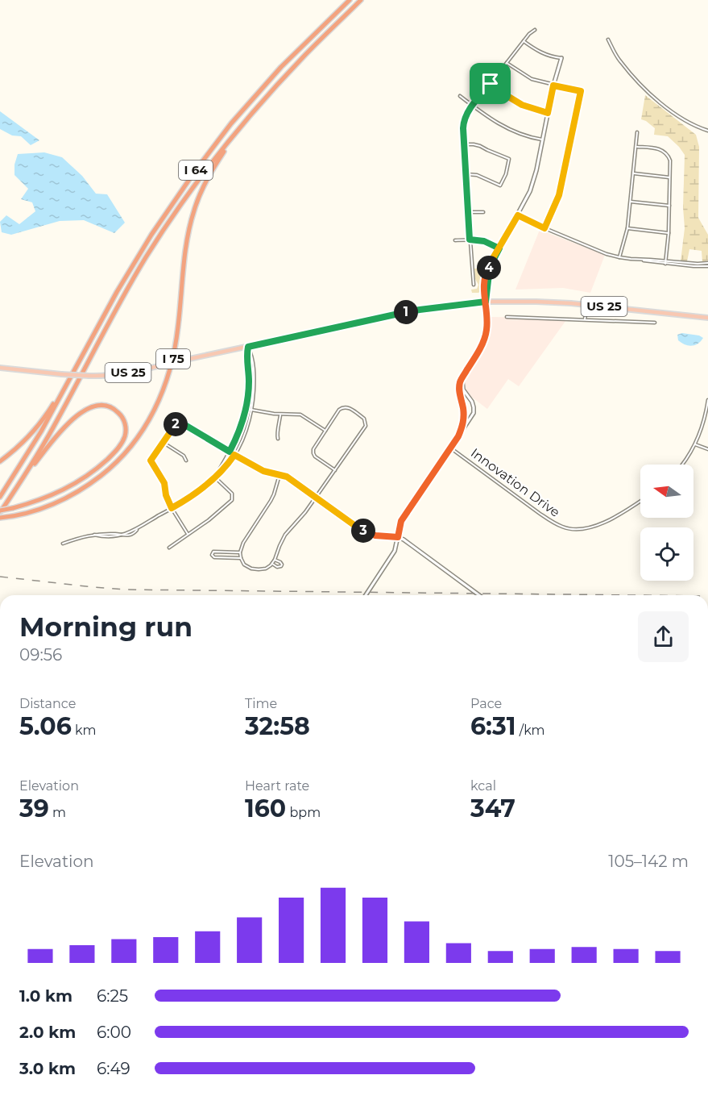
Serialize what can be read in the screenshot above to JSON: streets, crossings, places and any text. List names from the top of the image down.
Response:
{
  "streets": {
    "highway": ["I 64", "I 75"],
    "main road": ["US 25"],
    "street": ["Innovation Drive"]
  },
  "crossings": [
    ["I 64", "I 75"]
  ],
  "north": "left",
  "page": {
    "pins": [
      "4",
      "1",
      "2",
      "3"
    ],
    "heading": ["Morning run", "09:56"],
    "stats": [
      ["Distance", "5.06 km"],
      ["Time", "32:58"],
      ["Pace", "6:31 /km"],
      ["Elevation", "39 m"],
      ["Heart rate", "160 bpm"],
      ["kcal", "347"]
    ],
    "chart": ["Elevation", "105–142 m"],
    "list": [
      {
        "name": "1.0 km",
        "note": "6:25"
      },
      {
        "name": "2.0 km",
        "note": "6:00"
      },
      {
        "name": "3.0 km",
        "note": "6:49"
      }
    ]
  }
}
